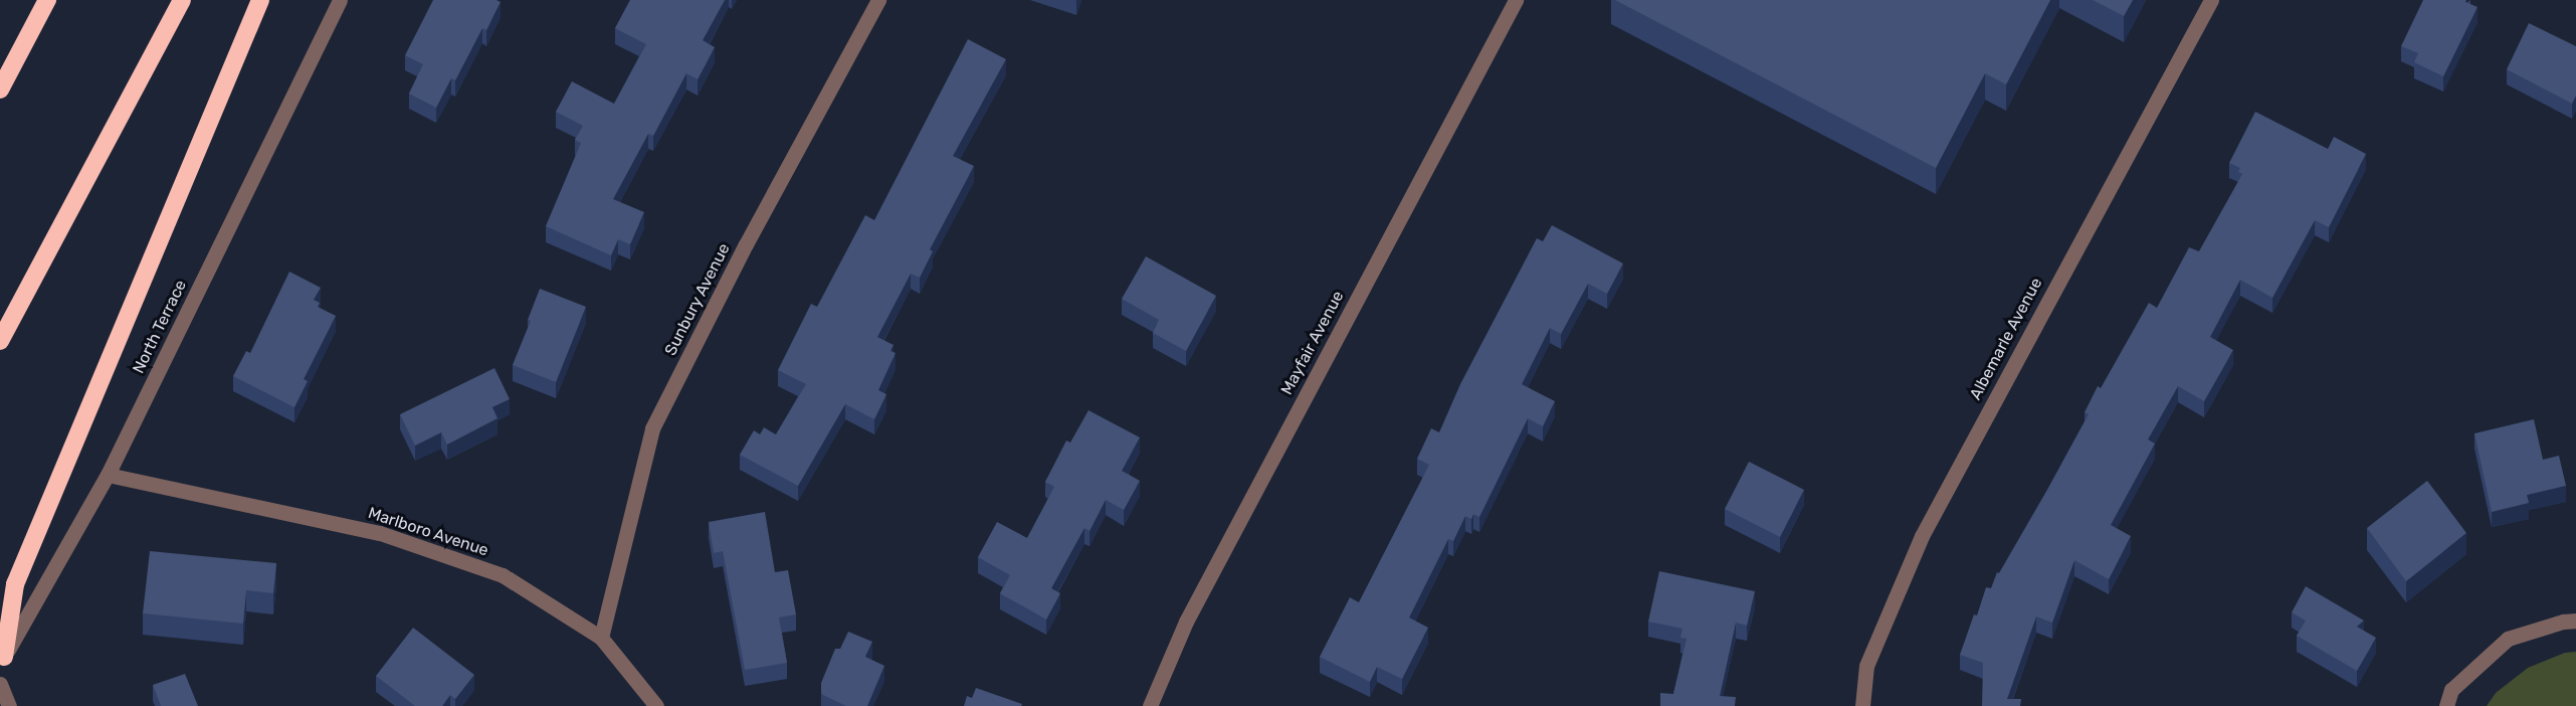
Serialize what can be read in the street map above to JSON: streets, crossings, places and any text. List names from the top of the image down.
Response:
{
  "streets": {
    "street": [
      "Sunbury Avenue",
      "North Terrace",
      "Albemarle Avenue",
      "Mayfair Avenue",
      "Marlboro Avenue"
    ]
  },
  "crossings": [
    ["Sunbury Avenue", "Marlboro Avenue"],
    ["North Terrace", "Marlboro Avenue"]
  ]
}
